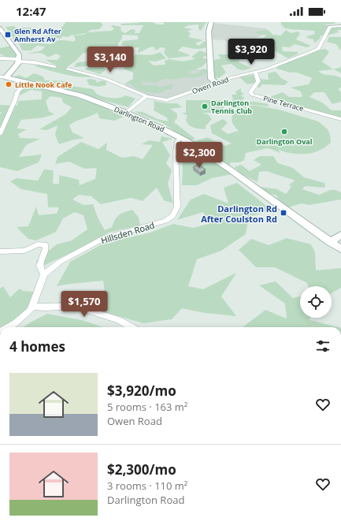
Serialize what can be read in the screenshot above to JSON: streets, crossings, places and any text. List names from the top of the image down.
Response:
{
  "streets": {
    "street": [
      "Owen Road",
      "Pine Terrace",
      "Darlington Road",
      "Hillsden Road"
    ]
  },
  "crossings": [
    ["Owen Road", "Pine Terrace"],
    ["Darlington Road", "Hillsden Road"]
  ],
  "places": {
    "transit": ["Glen Rd After Amherst Av", "Darlington Rd After Coulston Rd"],
    "other": ["Little Nook Cafe", "Darlington Tennis Club", "Darlington Oval"]
  },
  "page": {
    "status": "12:47",
    "price": [
      "$3,920",
      "$3,140",
      "$2,300",
      "$1,570"
    ],
    "heading": "4 homes",
    "list": [
      {
        "name": "$3,920/mo",
        "note": "5 rooms · 163 m² · Owen Road"
      },
      {
        "name": "$2,300/mo",
        "note": "3 rooms · 110 m² · Darlington Road"
      }
    ]
  }
}
